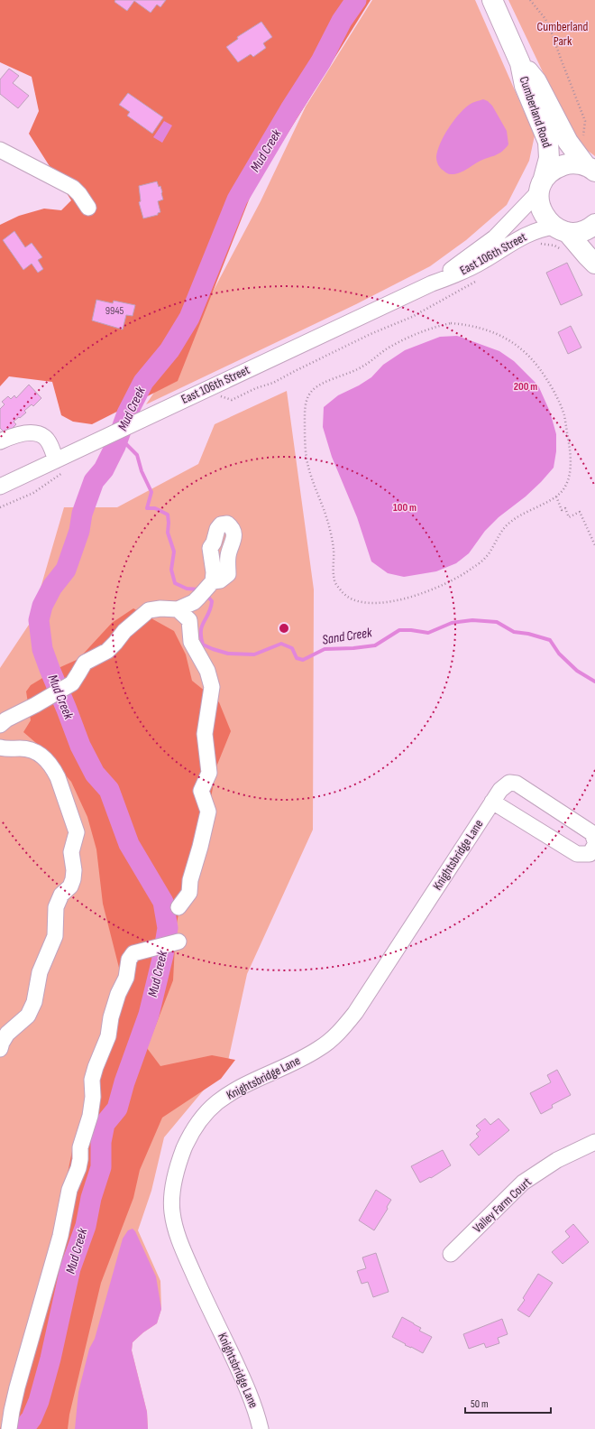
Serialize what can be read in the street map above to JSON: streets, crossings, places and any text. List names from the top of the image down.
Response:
{
  "streets": {
    "main road": ["Cumberland Road"],
    "street": ["East 106th Street", "Knightsbridge Lane", "Valley Farm Court"]
  },
  "crossings": [
    ["Cumberland Road", "East 106th Street"]
  ],
  "water": ["Mud Creek", "Sand Creek"],
  "parks": ["Cumberland Park"],
  "house_numbers": ["9945"],
  "scale_bar": "50 m",
  "rings": ["200 m", "100 m"]
}
